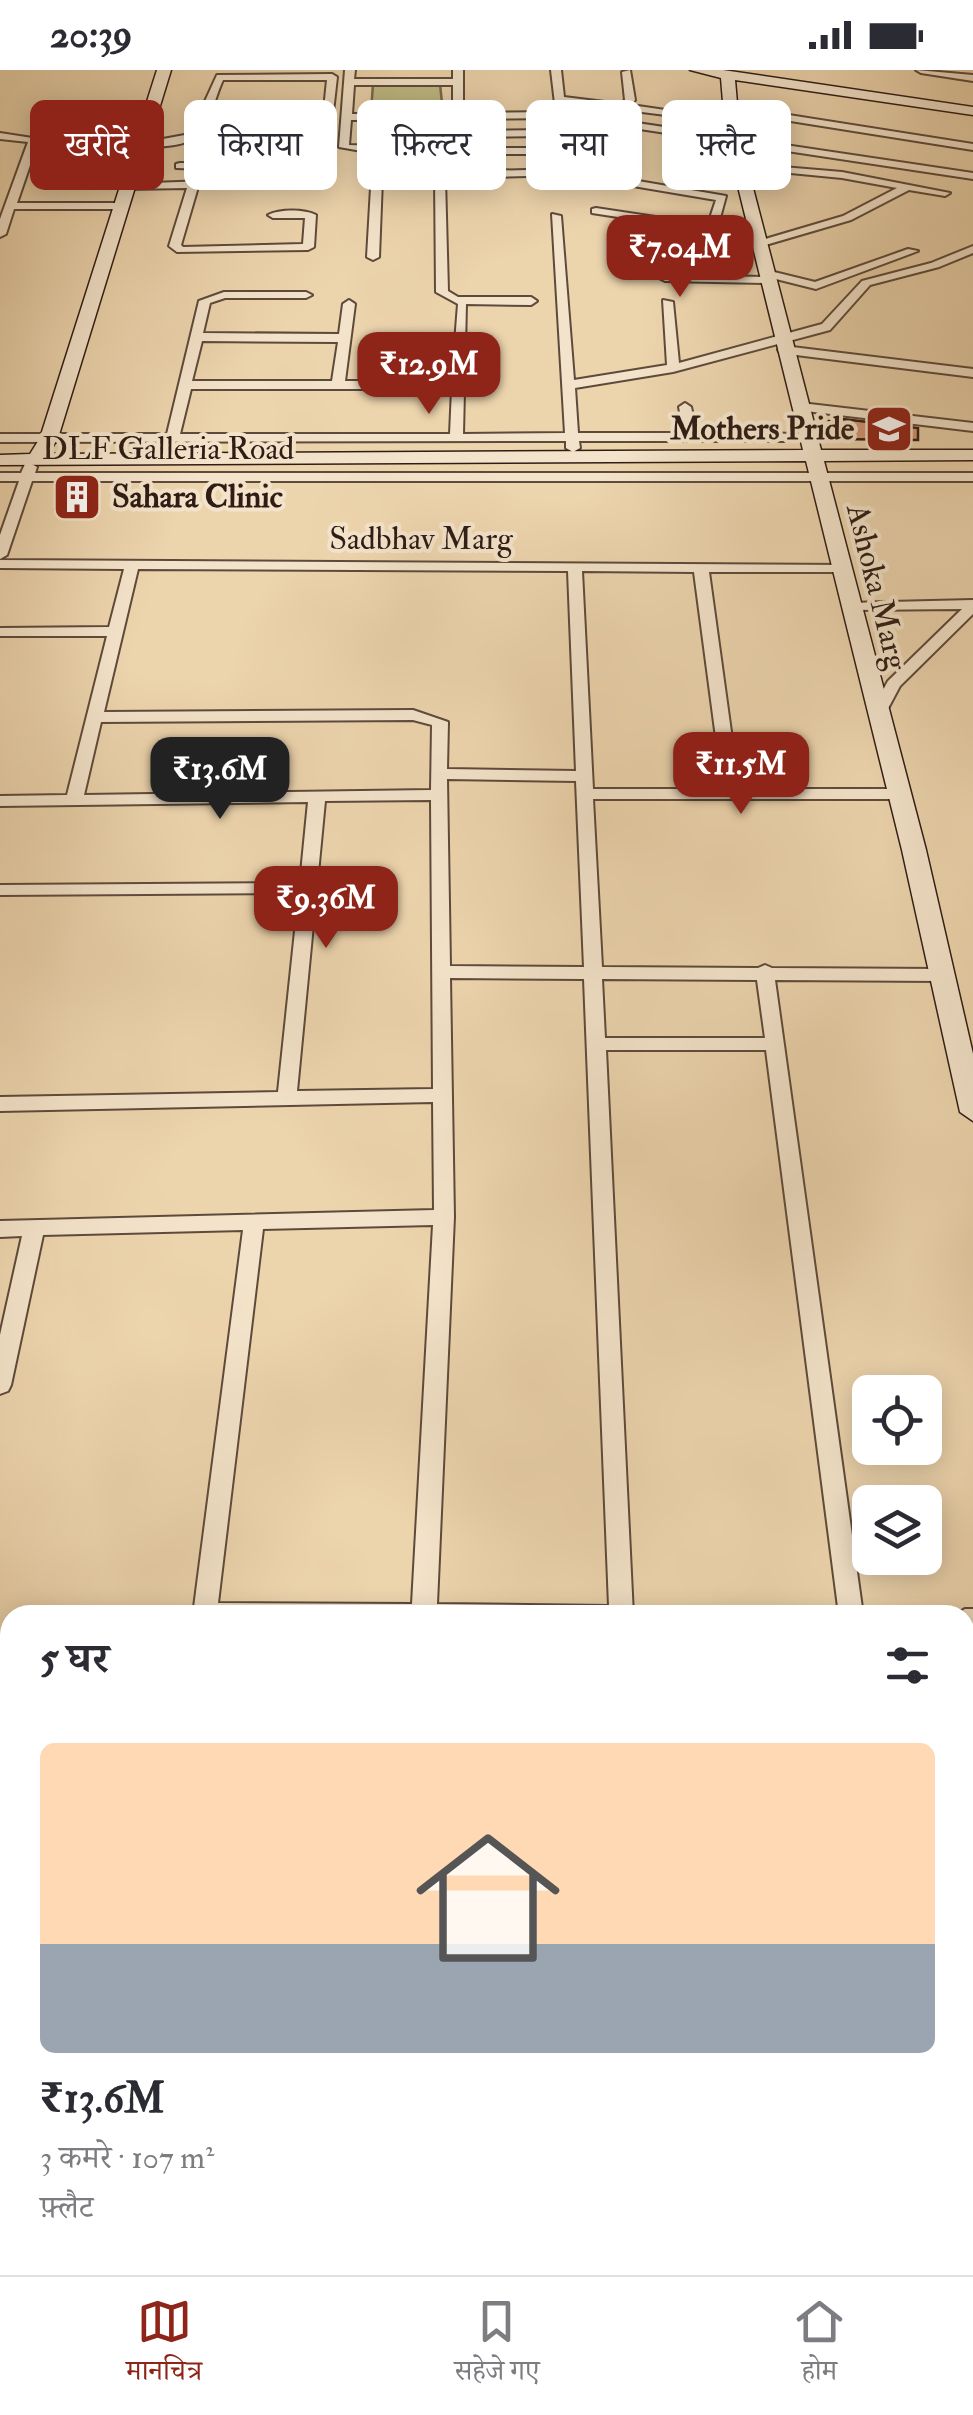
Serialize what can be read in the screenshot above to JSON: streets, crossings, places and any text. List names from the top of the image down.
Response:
{
  "streets": {
    "street": ["DLF Galleria Road", "Sadbhav Marg", "Ashoka Marg"]
  },
  "crossings": [
    ["DLF Galleria Road", "Ashoka Marg"],
    ["Sadbhav Marg", "Ashoka Marg"]
  ],
  "places": {
    "school or university": ["Mothers Pride"],
    "building": ["Sahara Clinic"]
  },
  "page": {
    "status": "20:39",
    "chip": [
      "खरीदें",
      "किराया",
      "फ़िल्टर",
      "नया",
      "फ़्लैट"
    ],
    "price": [
      "₹7.04M",
      "₹12.9M",
      "₹11.5M",
      "₹13.6M",
      "₹9.36M"
    ],
    "heading": "5 घर",
    "list": [
      {
        "name": "₹13.6M",
        "note": "3 कमरे · 107 m² · फ़्लैट"
      }
    ],
    "tabs": ["मानचित्र", "सहेजे गए", "होम"]
  }
}
